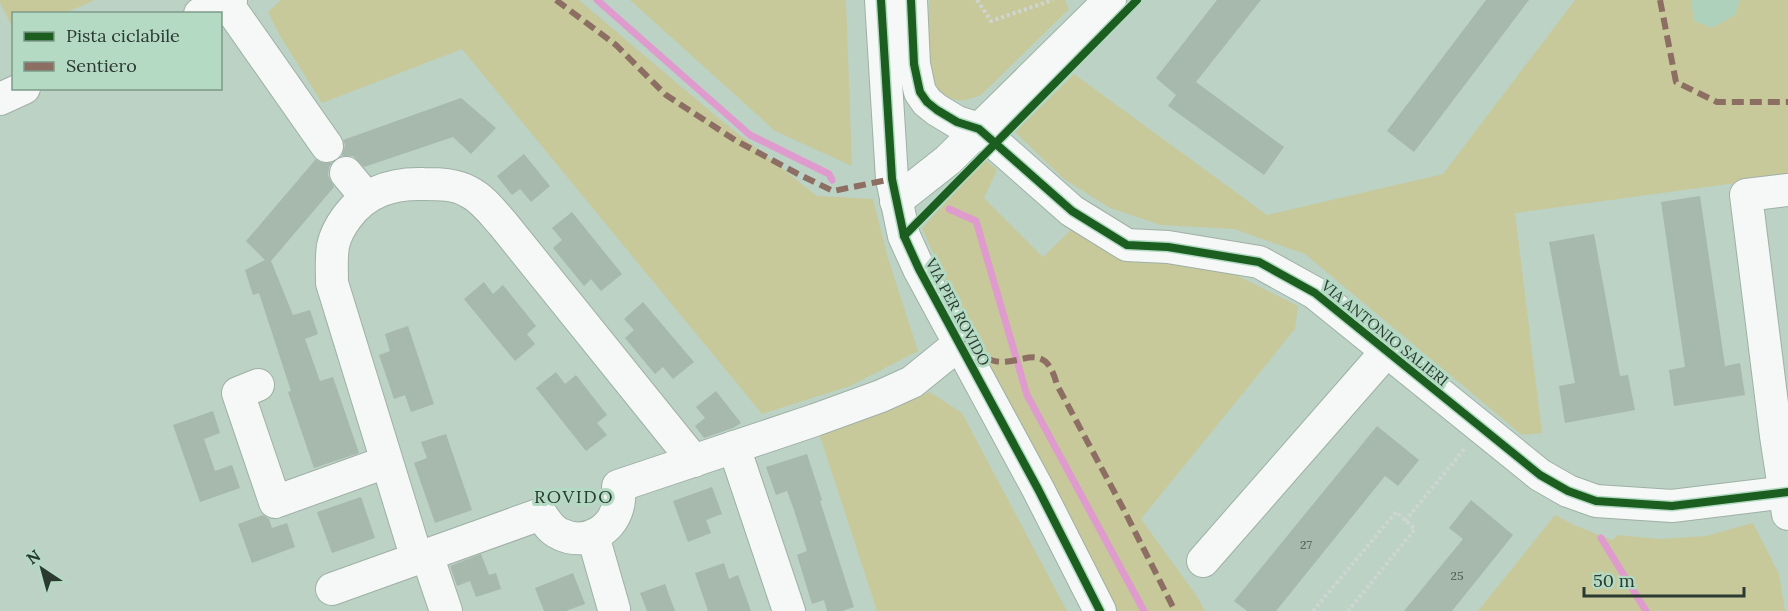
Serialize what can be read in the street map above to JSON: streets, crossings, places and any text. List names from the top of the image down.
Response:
{
  "streets": {
    "street": ["VIA PER ROVIDO", "VIA ANTONIO SALIERI"]
  },
  "districts": ["ROVIDO"],
  "house_numbers": ["27", "25"],
  "legend": ["Pista ciclabile", "Sentiero"],
  "scale_bar": "50 m",
  "north": "top left"
}
